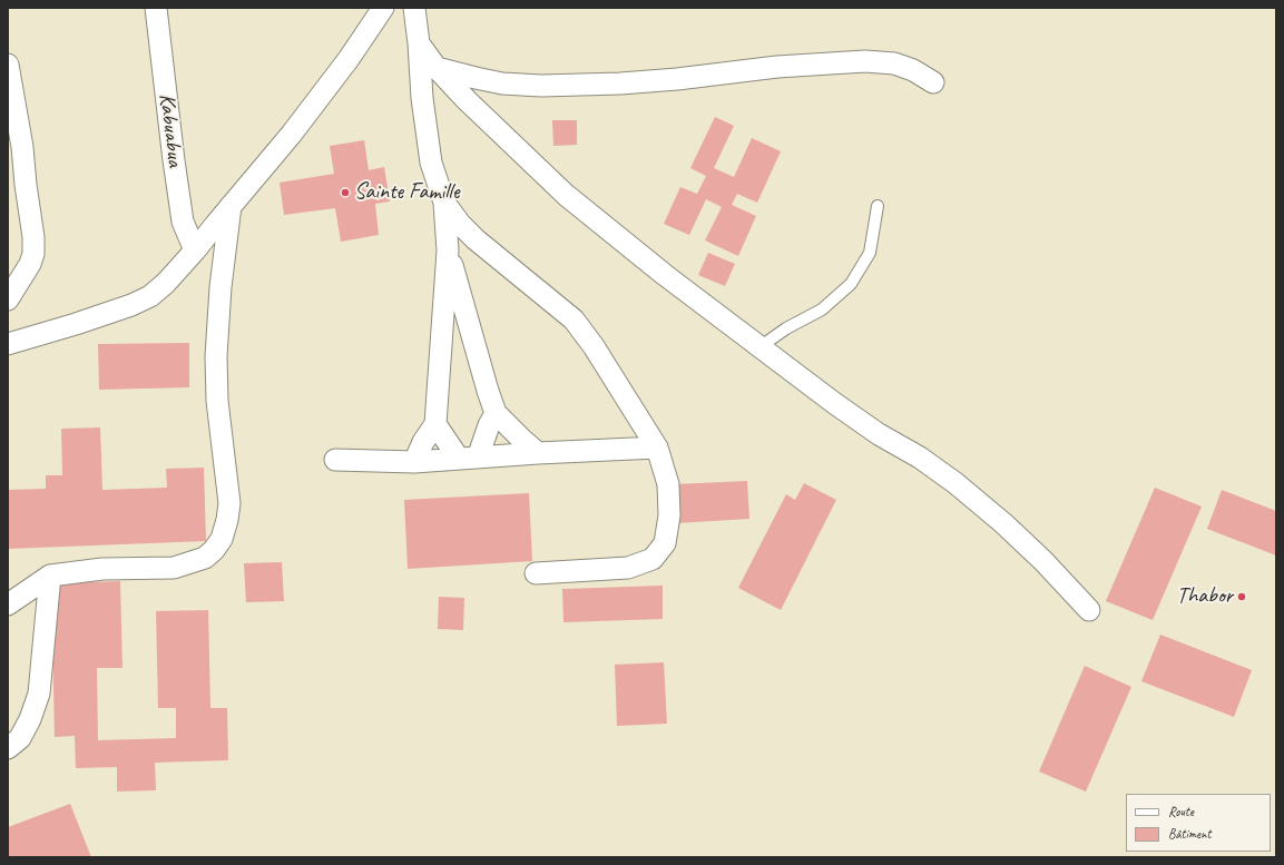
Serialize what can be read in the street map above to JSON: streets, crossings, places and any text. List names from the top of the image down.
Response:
{
  "streets": {
    "street": ["Kabuabua"]
  },
  "places": ["Sainte Famille", "Thabor"],
  "legend": ["Route", "Bâtiment"]
}
